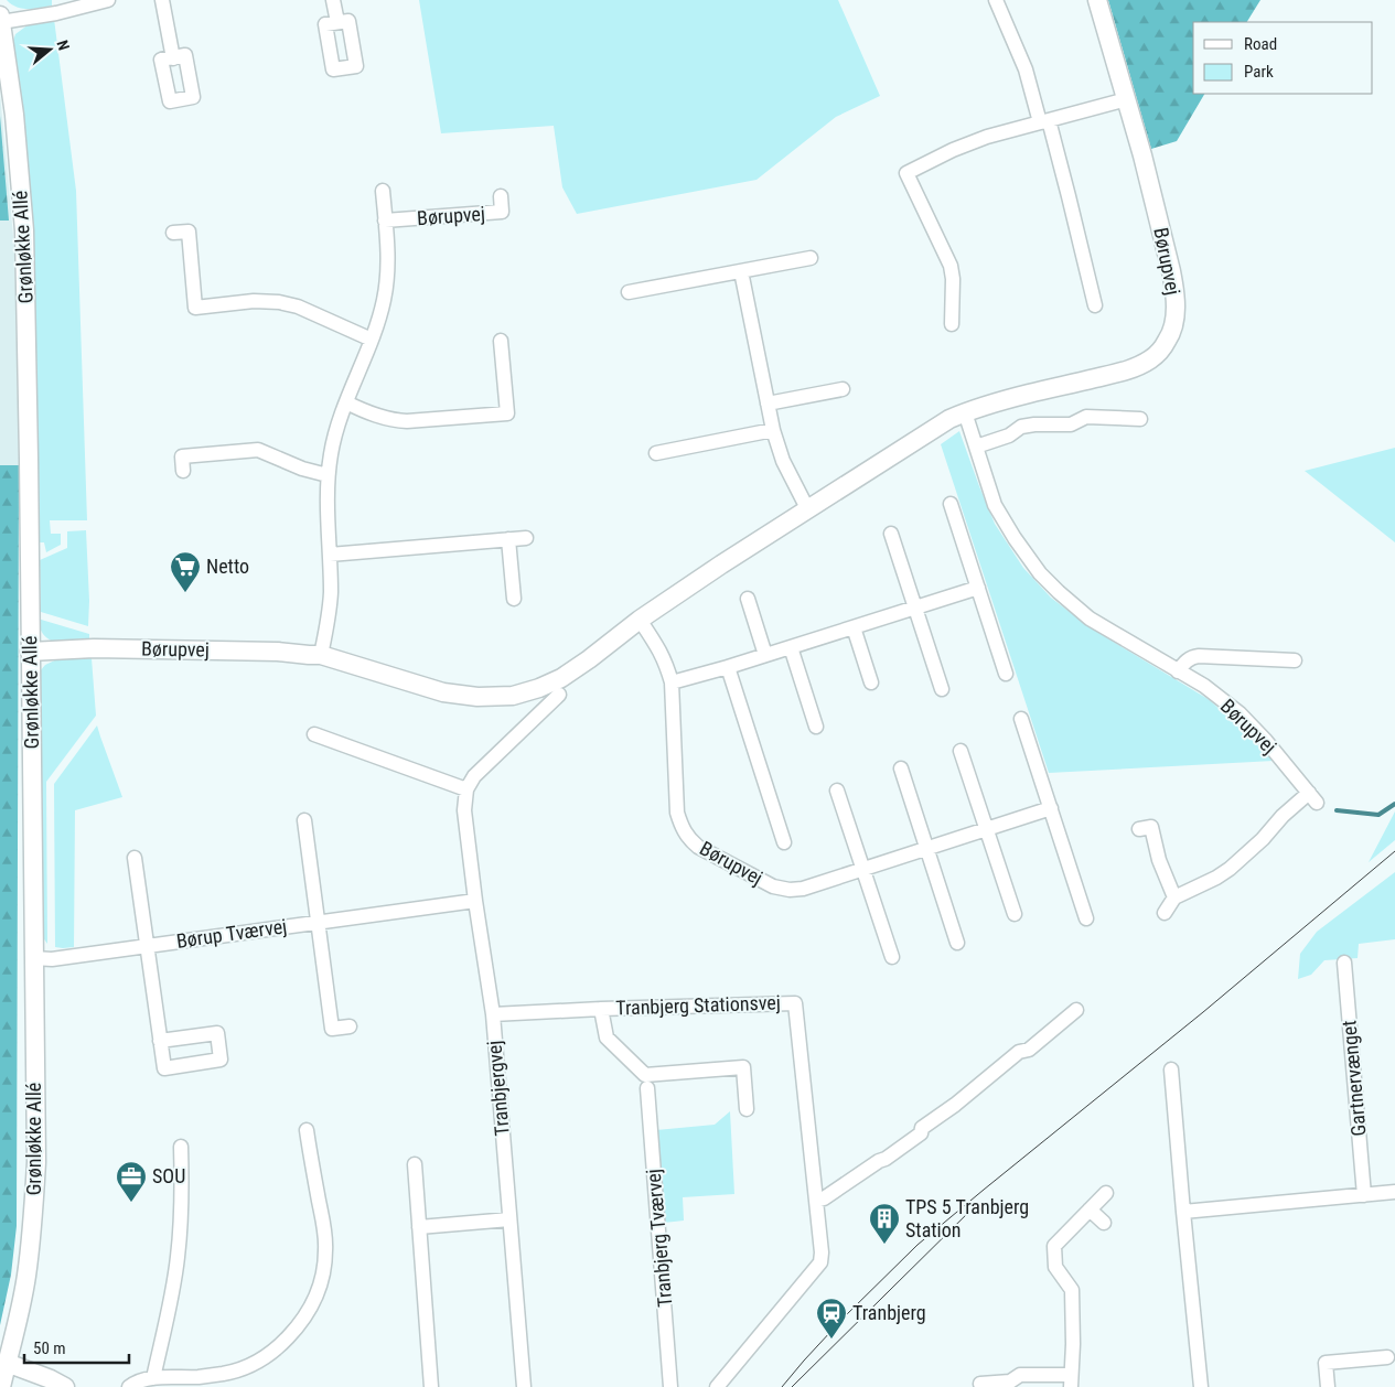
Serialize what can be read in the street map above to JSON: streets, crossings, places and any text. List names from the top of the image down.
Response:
{
  "streets": {
    "street": [
      "Børupvej",
      "Grønløkke Allé",
      "Børup Tværvej",
      "Tranbjerg Stationsvej",
      "Gartnervænget",
      "Tranbjergvej",
      "Tranbjerg Tværvej"
    ]
  },
  "crossings": [
    ["Børupvej", "Grønløkke Allé"],
    ["Grønløkke Allé", "Børup Tværvej"],
    ["Børup Tværvej", "Tranbjergvej"],
    ["Tranbjerg Stationsvej", "Tranbjergvej"]
  ],
  "places": {
    "supermarket": ["Netto"],
    "office": ["SOU"],
    "building": ["TPS 5 Tranbjerg Station"],
    "station": ["Tranbjerg"]
  },
  "legend": ["Road", "Park"],
  "scale_bar": "50 m",
  "north": "right"
}
